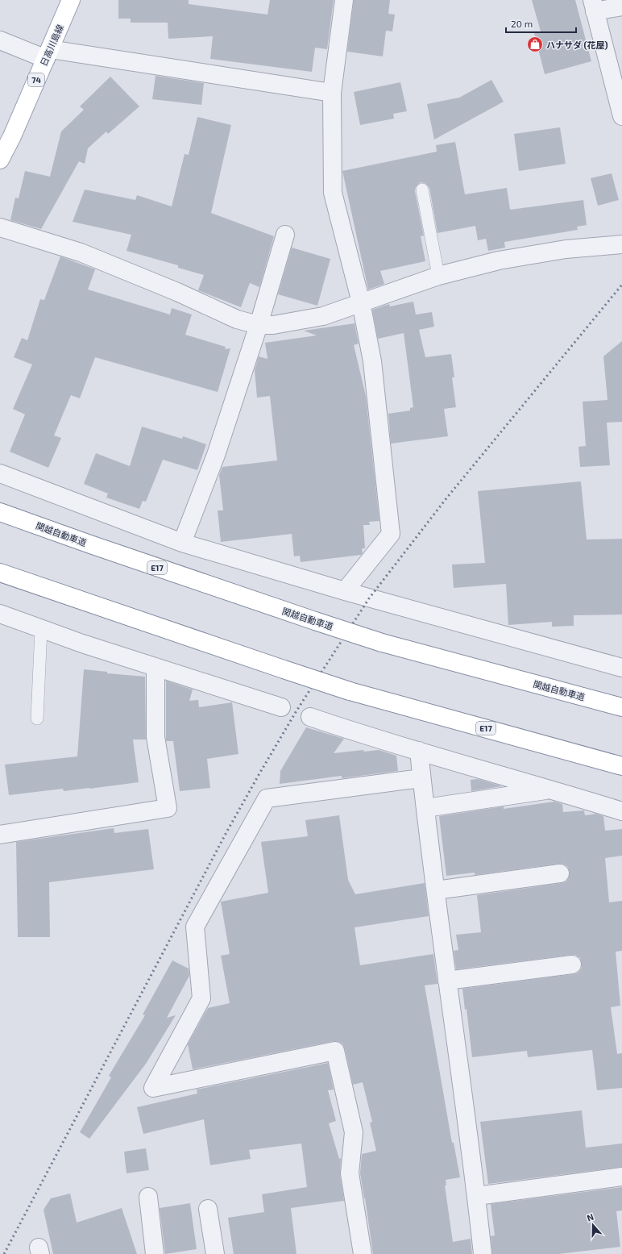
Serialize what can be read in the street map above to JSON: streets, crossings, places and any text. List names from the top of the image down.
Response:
{
  "streets": {
    "main road": [
      "日高川島線",
      "74",
      "関越自動車道",
      "E17"
    ]
  },
  "places": {
    "shop": ["ハナサダ (花屋)"]
  },
  "scale_bar": "20 m",
  "north": "top"
}
